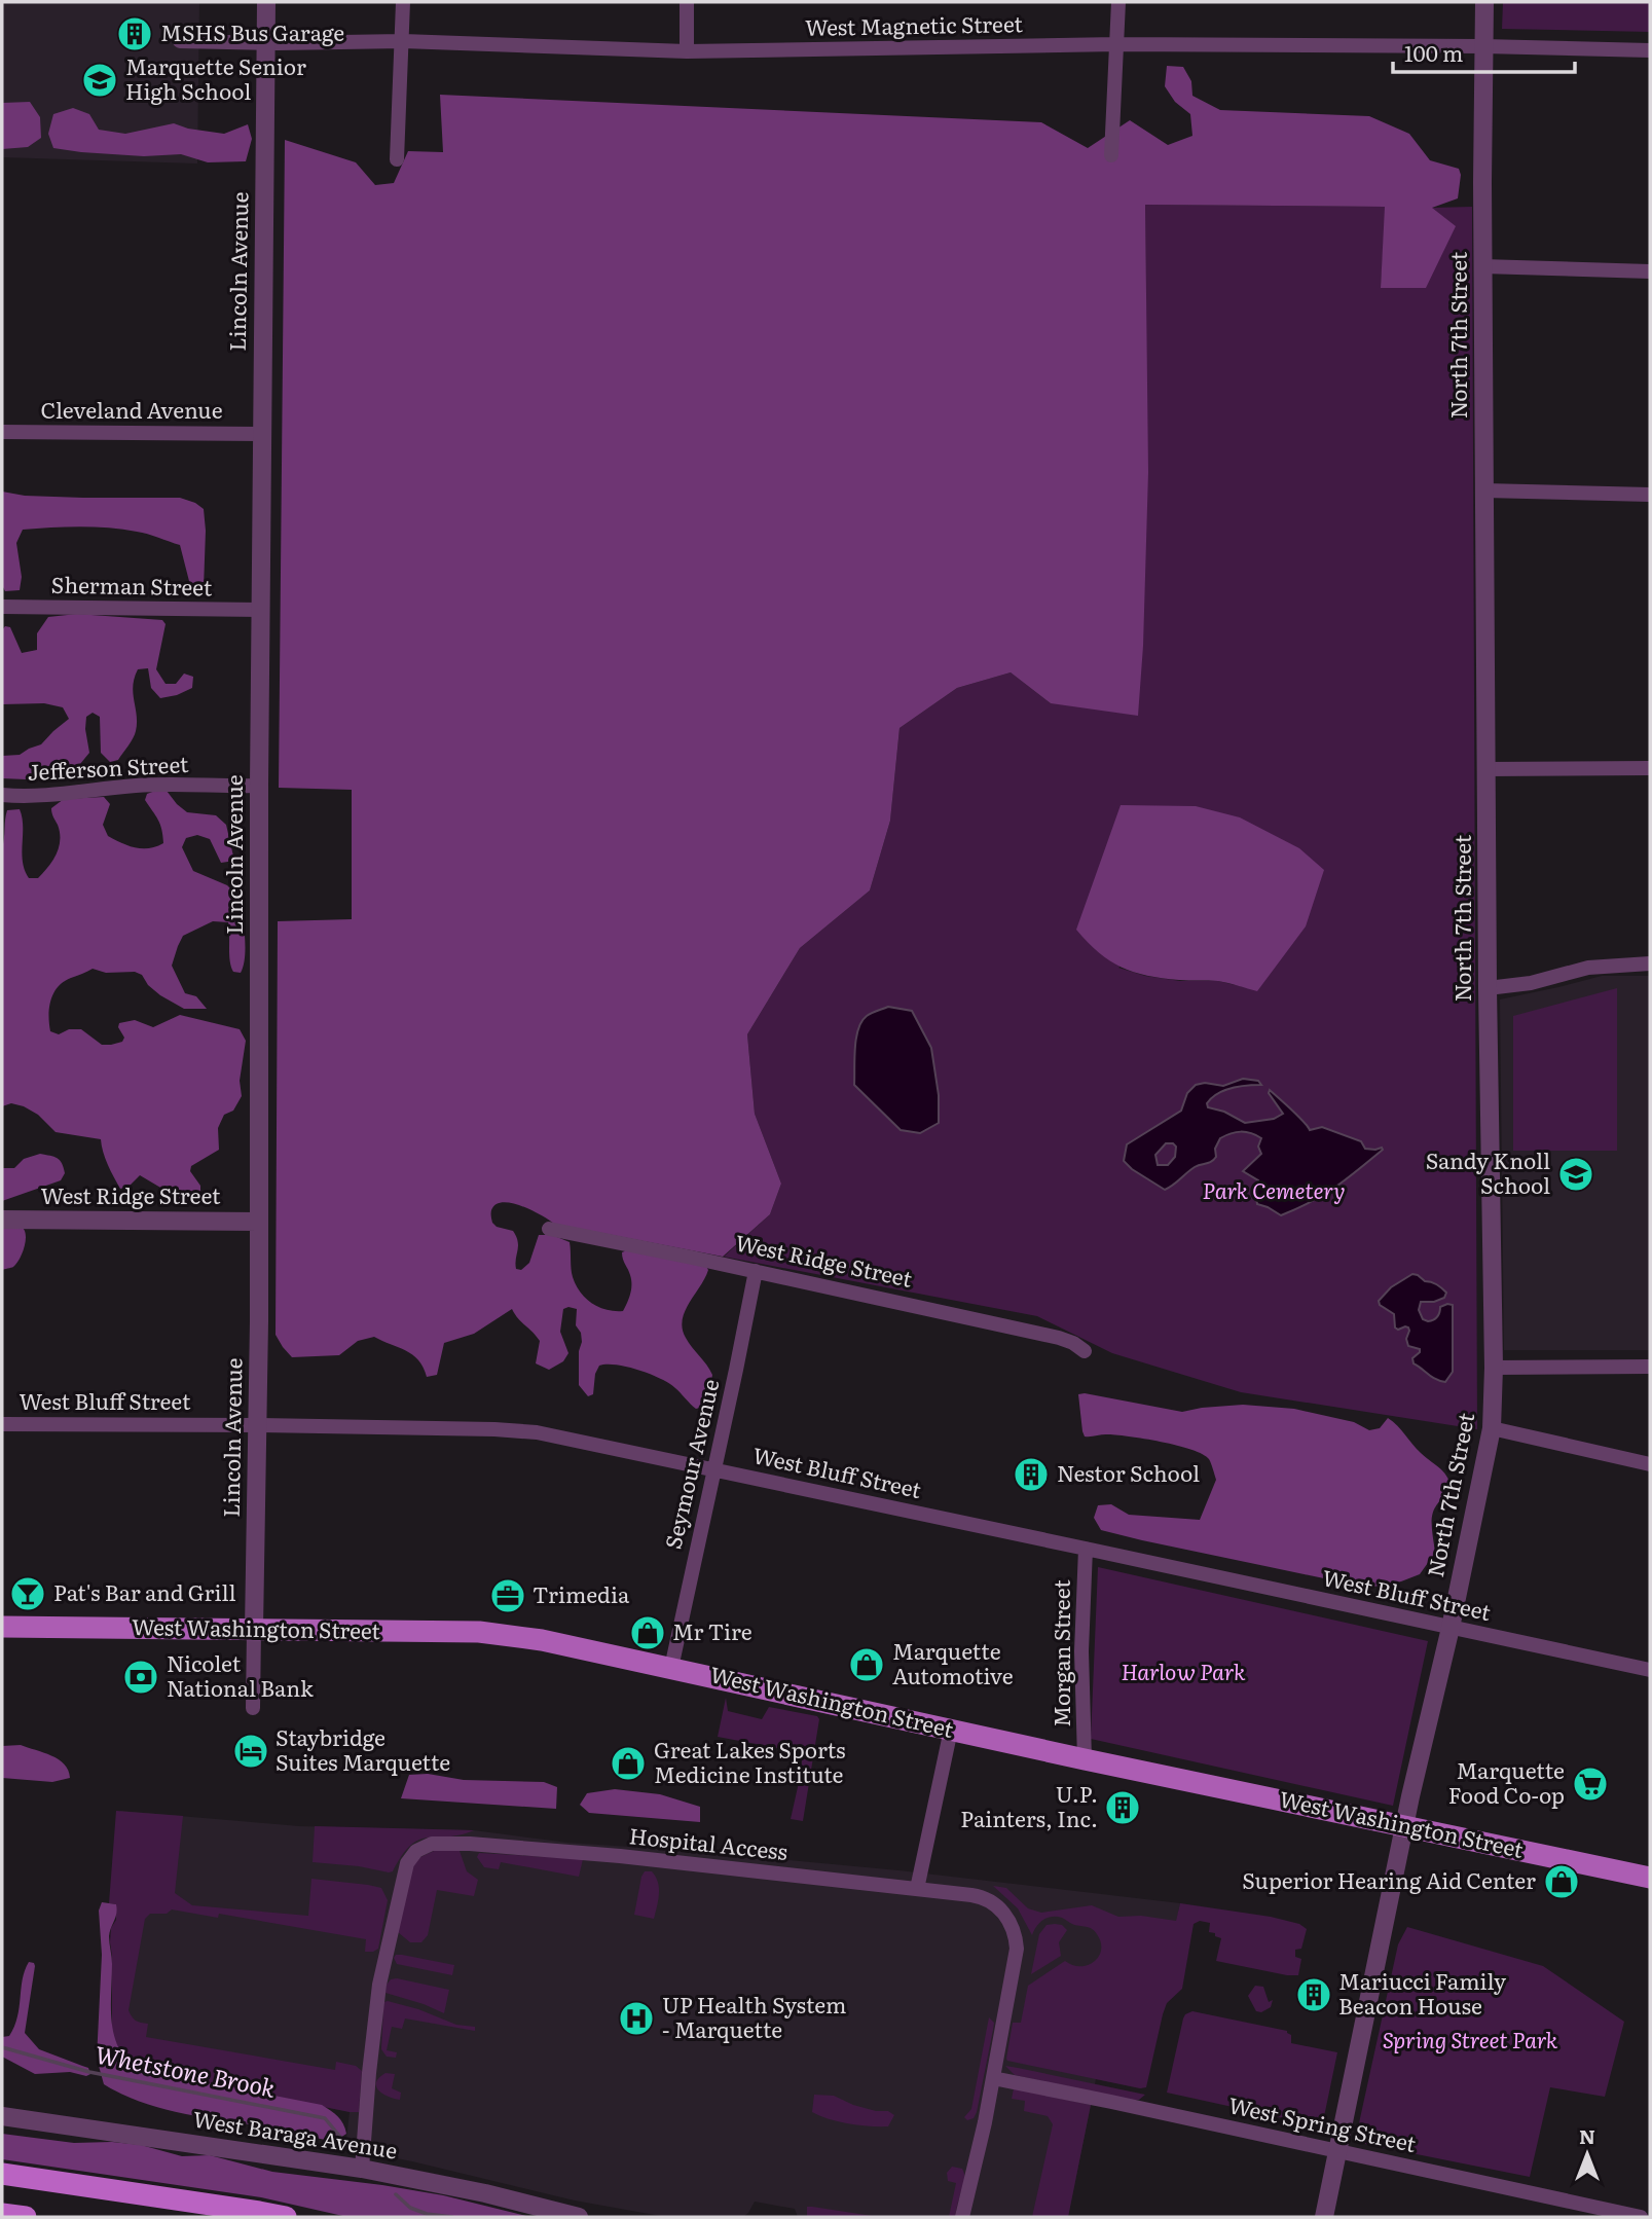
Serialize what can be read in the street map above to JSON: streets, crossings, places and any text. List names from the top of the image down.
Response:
{
  "streets": {
    "main road": ["West Washington Street"],
    "street": [
      "West Magnetic Street",
      "Lincoln Avenue",
      "North 7th Street",
      "Cleveland Avenue",
      "Sherman Street",
      "Jefferson Street",
      "West Ridge Street",
      "West Bluff Street",
      "Seymour Avenue",
      "Morgan Street",
      "Hospital Access",
      "West Spring Street",
      "West Baraga Avenue"
    ]
  },
  "crossings": [
    ["West Magnetic Street", "Lincoln Avenue"],
    ["West Magnetic Street", "North 7th Street"],
    ["Lincoln Avenue", "Cleveland Avenue"],
    ["Lincoln Avenue", "Sherman Street"],
    ["Lincoln Avenue", "Jefferson Street"],
    ["Lincoln Avenue", "West Ridge Street"],
    ["Lincoln Avenue", "West Bluff Street"],
    ["Lincoln Avenue", "West Washington Street"],
    ["North 7th Street", "West Bluff Street"],
    ["North 7th Street", "West Washington Street"],
    ["North 7th Street", "West Spring Street"],
    ["West Ridge Street", "Seymour Avenue"],
    ["West Bluff Street", "Seymour Avenue"],
    ["West Bluff Street", "Morgan Street"],
    ["Seymour Avenue", "West Washington Street"],
    ["West Washington Street", "Morgan Street"],
    ["Hospital Access", "West Spring Street"],
    ["Hospital Access", "West Baraga Avenue"]
  ],
  "water": ["Whetstone Brook"],
  "parks": ["Park Cemetery", "Harlow Park", "Spring Street Park"],
  "places": {
    "building": [
      "MSHS Bus Garage",
      "Nestor School",
      "U.P. Painters, Inc.",
      "Mariucci Family Beacon House"
    ],
    "school or university": ["Marquette Senior High School", "Sandy Knoll School"],
    "bar": ["Pat's Bar and Grill"],
    "office": ["Trimedia"],
    "shop": [
      "Mr Tire",
      "Marquette Automotive",
      "Great Lakes Sports Medicine Institute",
      "Superior Hearing Aid Center"
    ],
    "bank": ["Nicolet National Bank"],
    "hotel": ["Staybridge Suites Marquette"],
    "supermarket": ["Marquette Food Co-op"],
    "hospital": ["UP Health System - Marquette"]
  },
  "scale_bar": "100 m",
  "north": "top"
}
